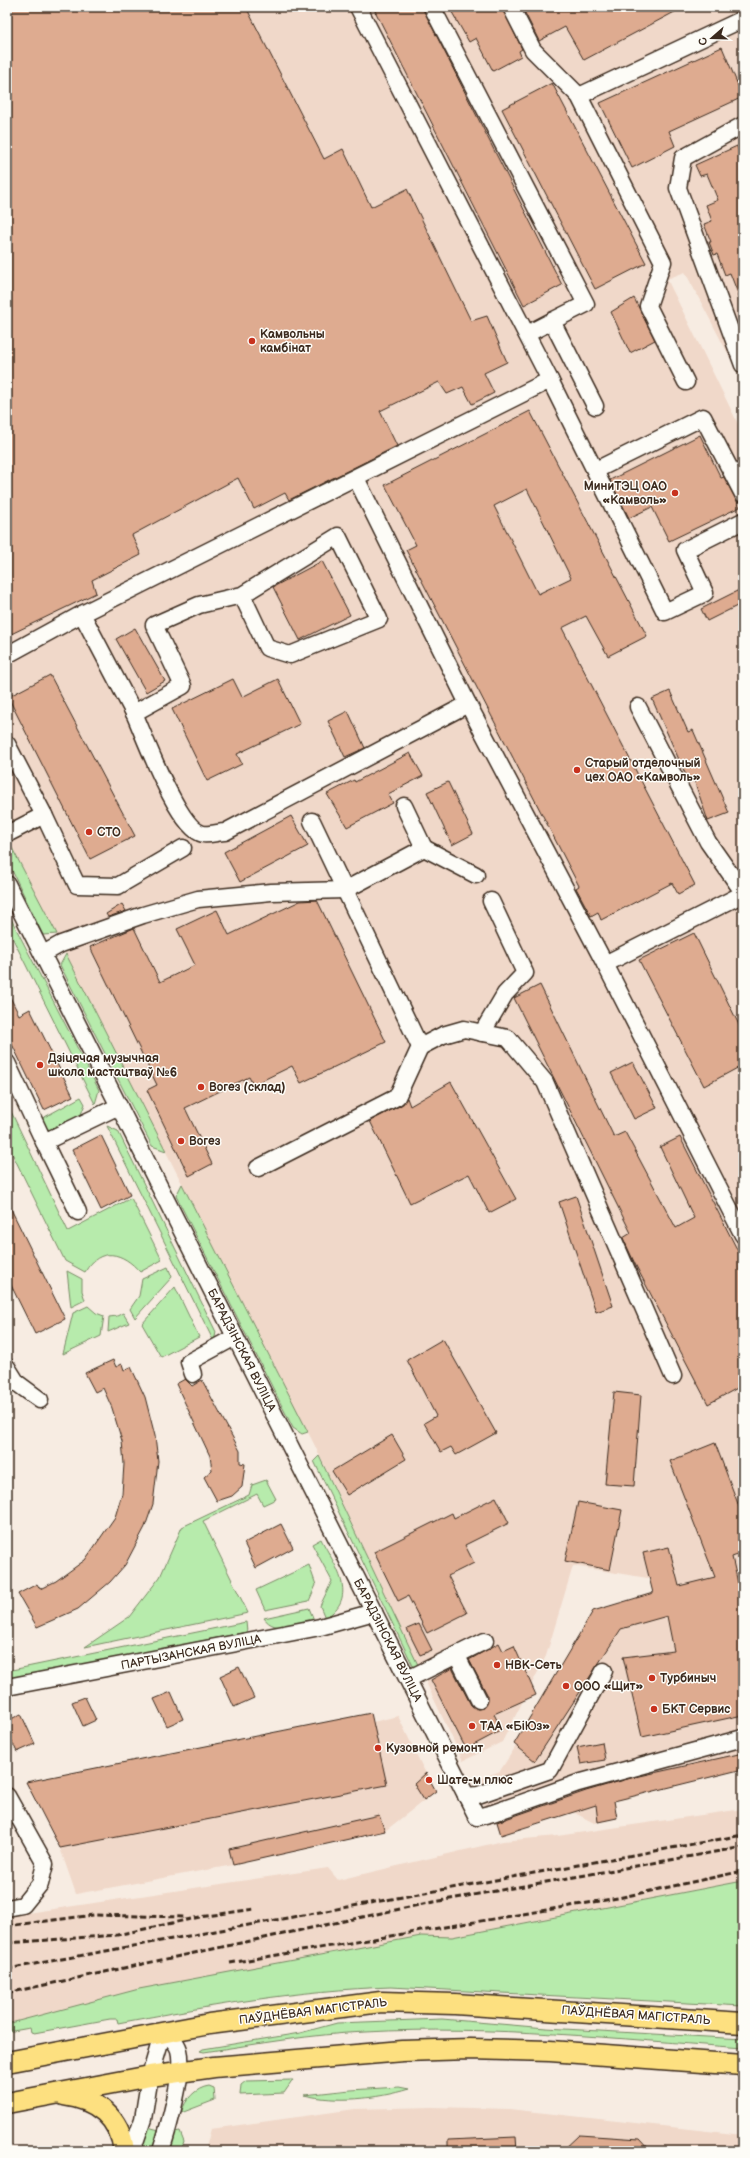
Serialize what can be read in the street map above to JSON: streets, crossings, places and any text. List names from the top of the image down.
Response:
{
  "streets": {
    "main road": ["ПАЎДНЁВАЯ МАГІСТРАЛЬ"],
    "street": ["БАРАДЗІНСКАЯ ВУЛІЦА", "ПАРТЫЗАНСКАЯ ВУЛІЦА"]
  },
  "crossings": [
    ["БАРАДЗІНСКАЯ ВУЛІЦА", "ПАРТЫЗАНСКАЯ ВУЛІЦА"]
  ],
  "places": [
    "Камвольны камбінат",
    "МиниТЭЦ ОАО «Камволь»",
    "Старый отделочный цех ОАО «Камволь»",
    "СТО",
    "Дзіцячая музычная школа мастацтваў №6",
    "Вогез (склад)",
    "Вогез",
    "НВК-Сеть",
    "Турбиныч",
    "ООО «Щит»",
    "БКТ Сервис",
    "ТАА «БіЮз»",
    "Кузовной ремонт",
    "Шате-м плюс"
  ],
  "north": "left"
}
